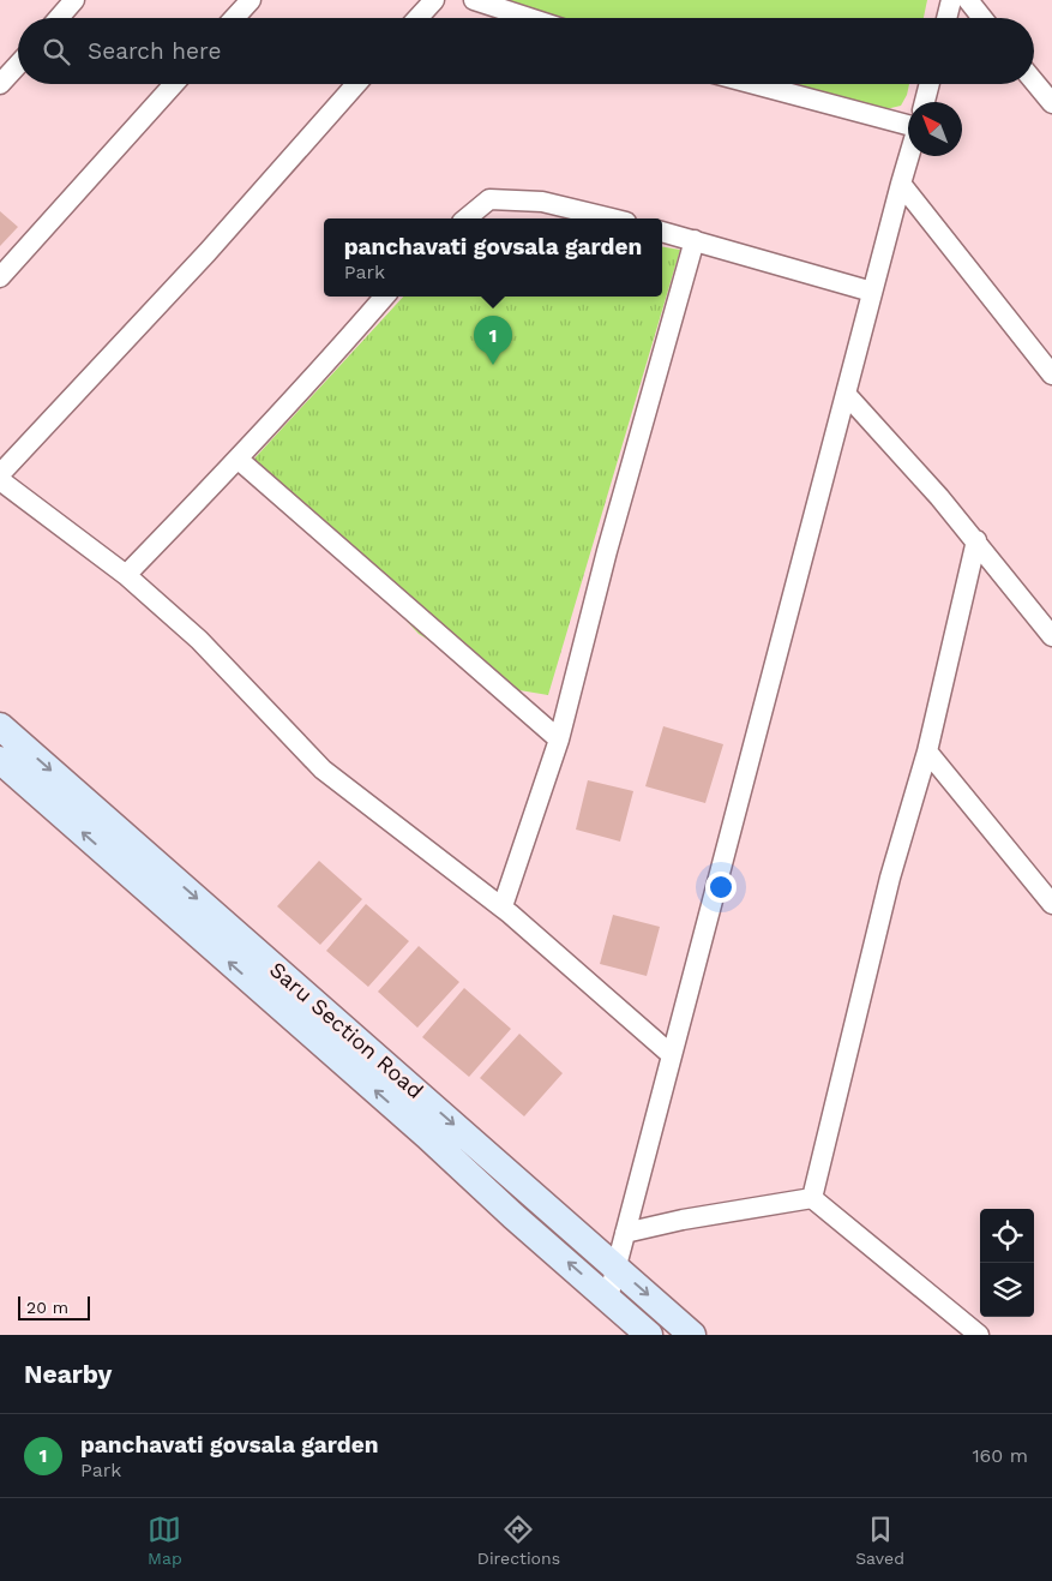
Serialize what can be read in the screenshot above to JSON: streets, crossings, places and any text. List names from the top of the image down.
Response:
{
  "streets": {
    "street": ["Saru Section Road"]
  },
  "scale_bar": "20 m",
  "north": "top left",
  "page": {
    "search": "Search here",
    "popup": ["panchavati govsala garden", "Park"],
    "pins": "1",
    "scale": "20 m",
    "heading": "Nearby",
    "list": [
      {
        "mark": "1",
        "name": "panchavati govsala garden",
        "note": "Park",
        "value": "160 m"
      }
    ],
    "nav": ["Map", "Directions", "Saved"]
  }
}
